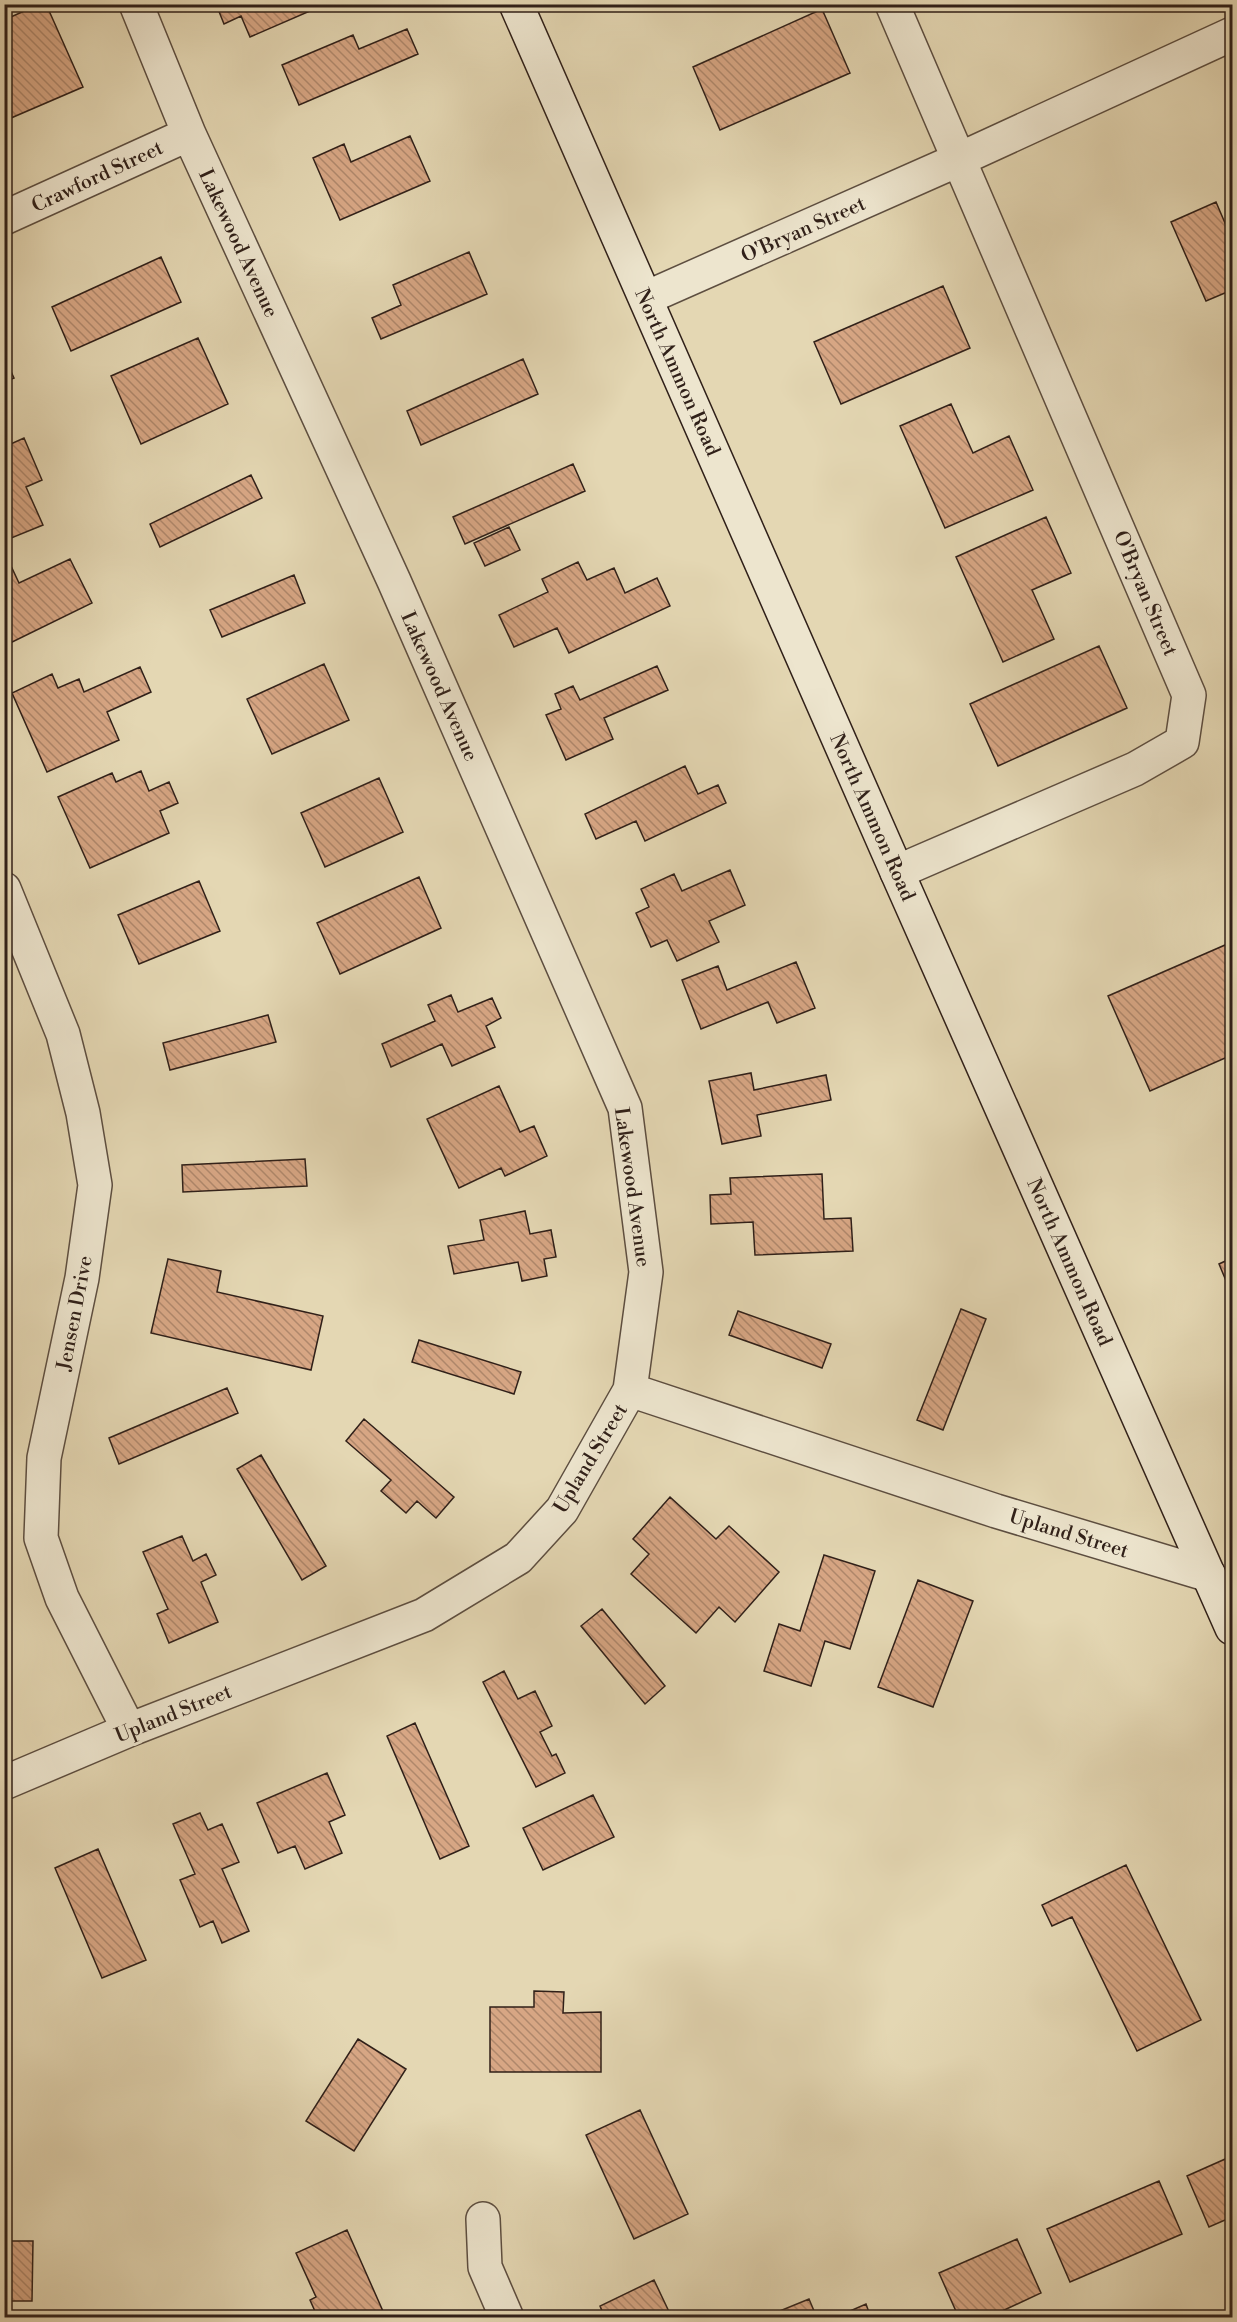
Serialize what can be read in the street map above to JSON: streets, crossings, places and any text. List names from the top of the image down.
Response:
{
  "streets": {
    "street": [
      "Crawford Street",
      "O'Bryan Street",
      "Lakewood Avenue",
      "North Ammon Road",
      "Jensen Drive",
      "Upland Street"
    ]
  },
  "crossings": [
    ["Crawford Street", "Lakewood Avenue"],
    ["O'Bryan Street", "North Ammon Road"],
    ["Lakewood Avenue", "Upland Street"],
    ["North Ammon Road", "Upland Street"],
    ["Jensen Drive", "Upland Street"]
  ]
}
